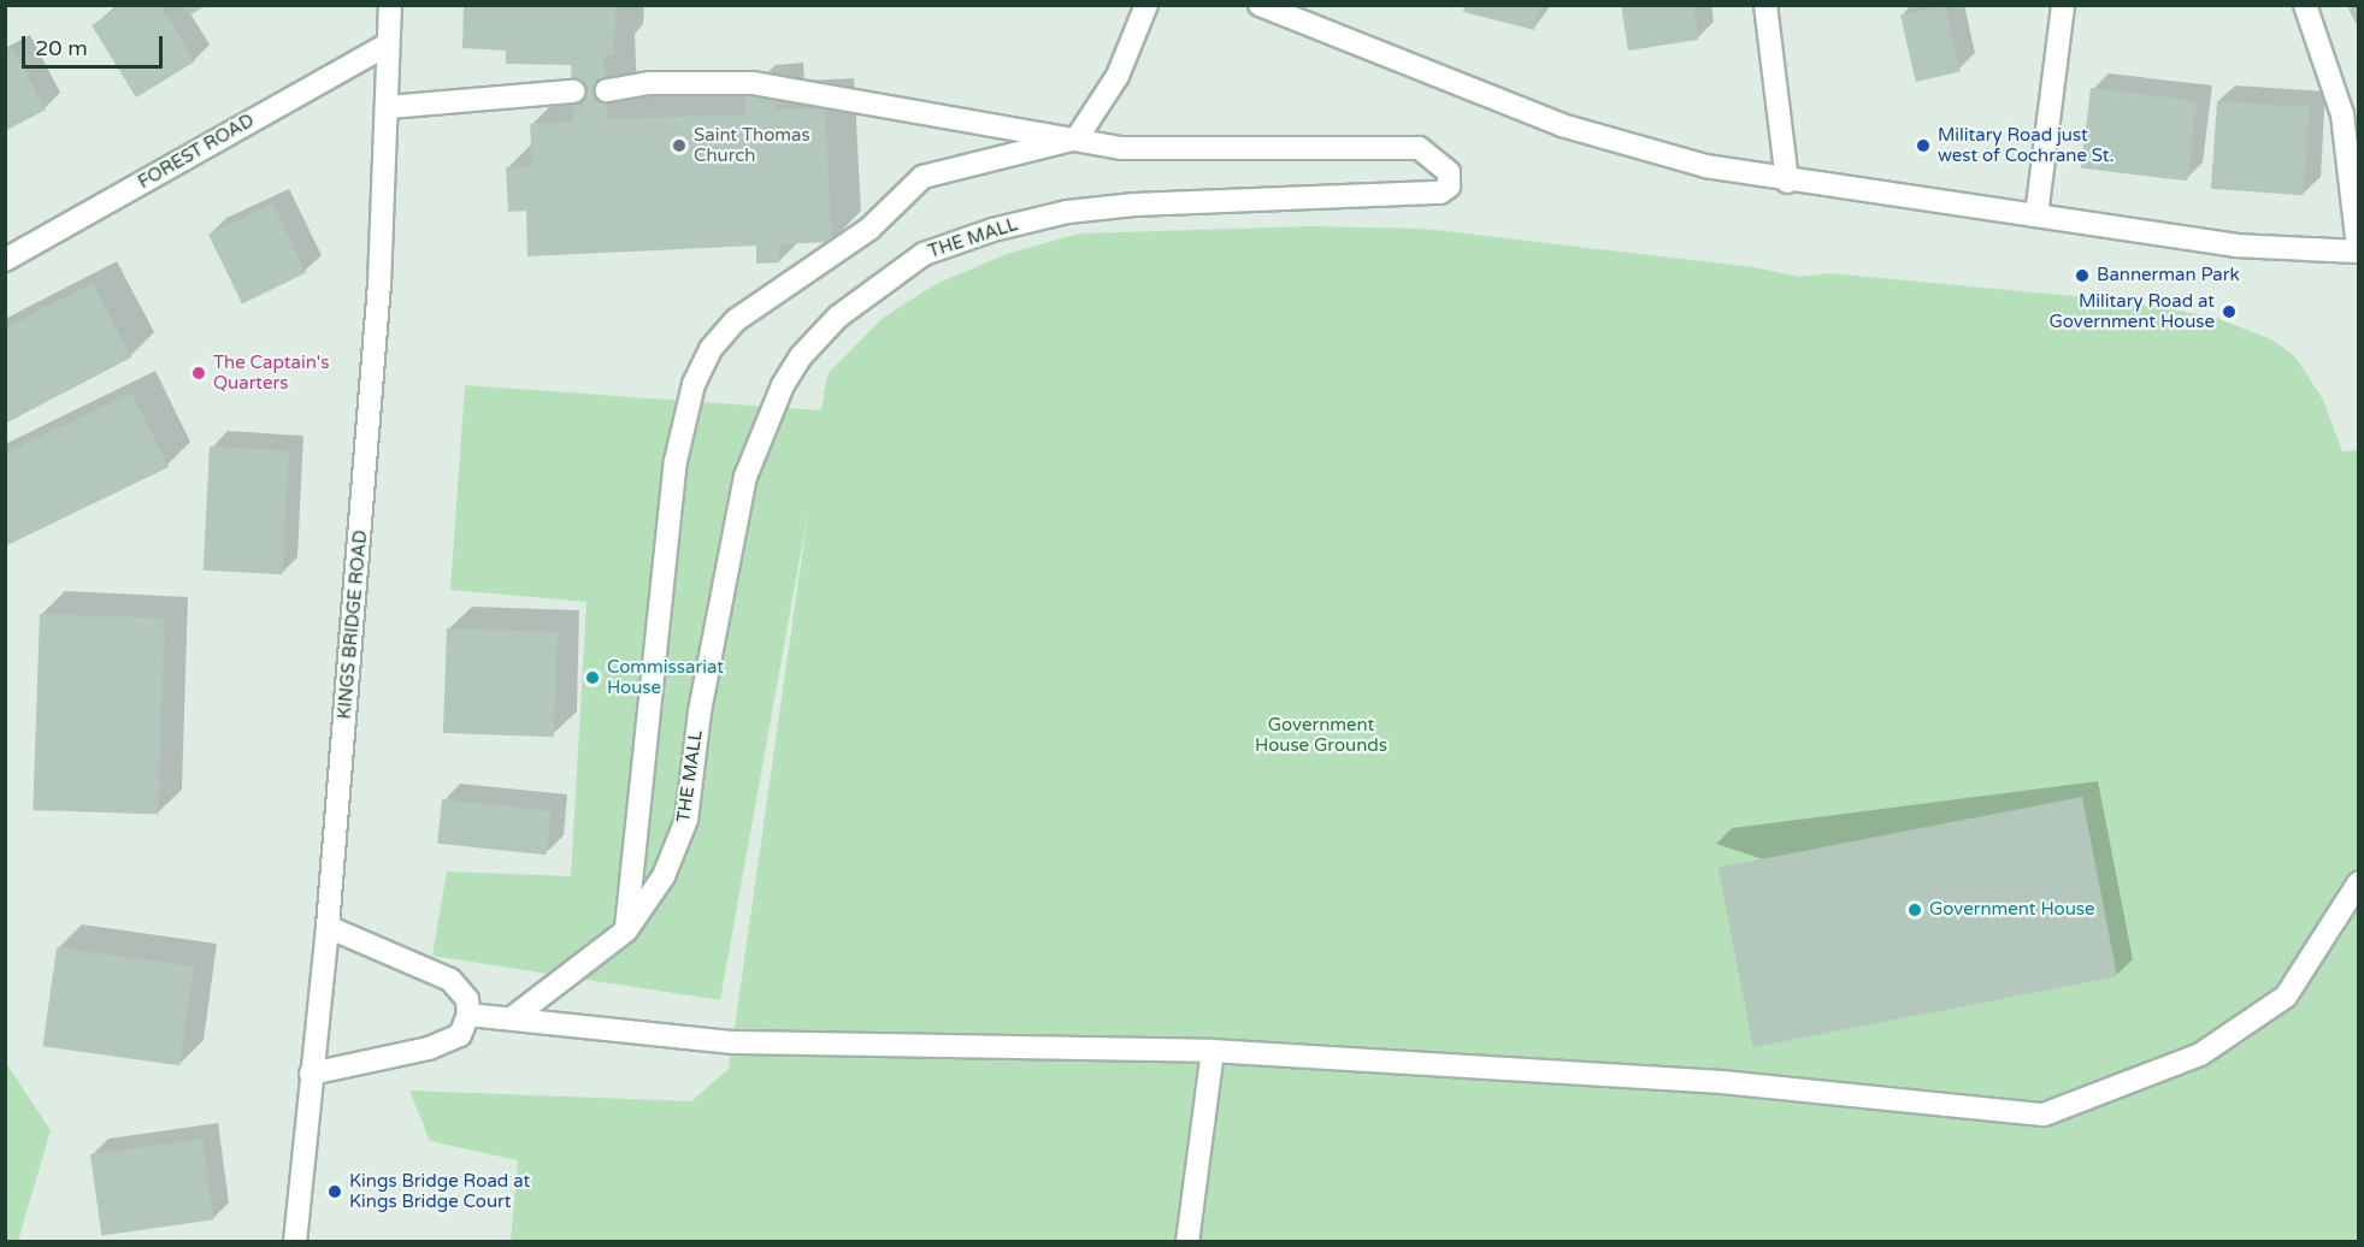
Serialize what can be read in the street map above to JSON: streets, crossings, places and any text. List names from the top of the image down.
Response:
{
  "streets": {
    "main road": ["FOREST ROAD", "THE MALL", "KINGS BRIDGE ROAD"]
  },
  "crossings": [
    ["FOREST ROAD", "KINGS BRIDGE ROAD"]
  ],
  "parks": ["Government House Grounds"],
  "places": [
    "Saint Thomas Church",
    "Military Road just west of Cochrane St.",
    "Bannerman Park",
    "Military Road at Government House",
    "The Captain's Quarters",
    "Commissariat House",
    "Government House",
    "Kings Bridge Road at Kings Bridge Court"
  ],
  "scale_bar": "20 m"
}
